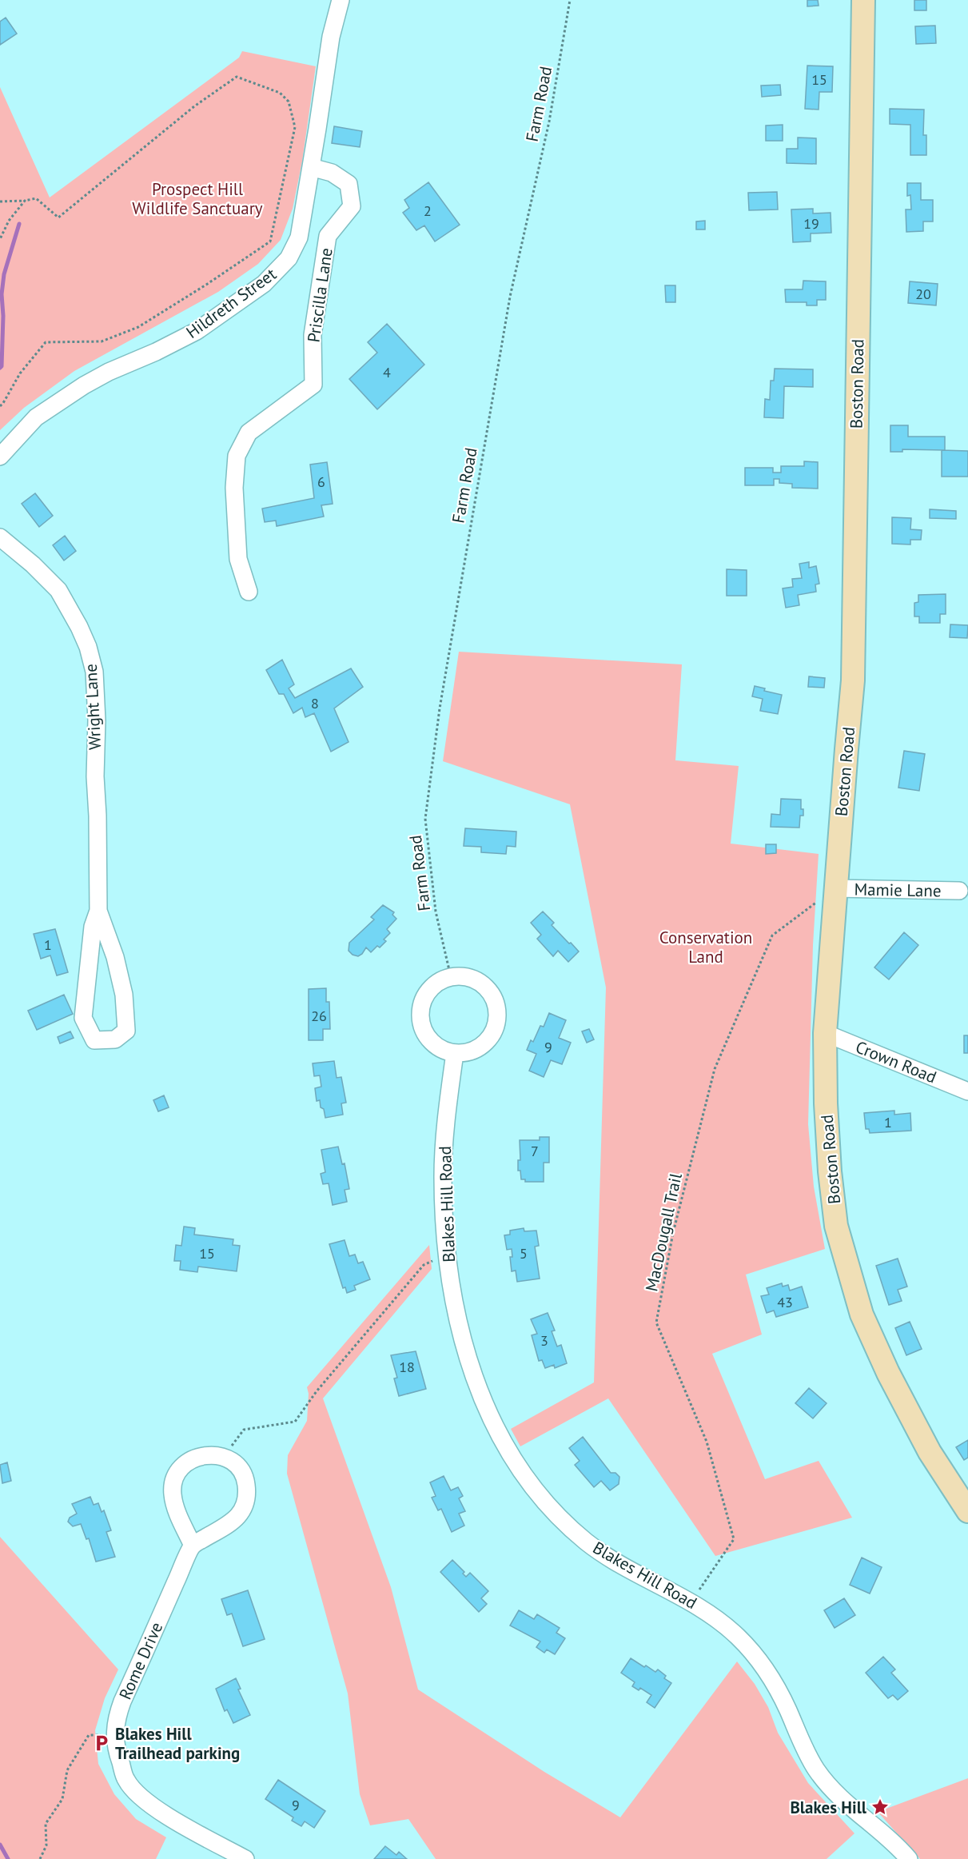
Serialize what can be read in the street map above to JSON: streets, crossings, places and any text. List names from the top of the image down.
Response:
{
  "streets": {
    "main road": ["Boston Road"],
    "street": [
      "Priscilla Lane",
      "Hildreth Street",
      "Wright Lane",
      "Mamie Lane",
      "Crown Road",
      "Blakes Hill Road",
      "Rome Drive"
    ],
    "path": ["Farm Road", "MacDougall Trail"]
  },
  "crossings": [
    ["Farm Road", "Blakes Hill Road"],
    ["Priscilla Lane", "Hildreth Street"],
    ["Boston Road", "Mamie Lane"],
    ["Boston Road", "Crown Road"],
    ["Boston Road", "MacDougall Trail"],
    ["Mamie Lane", "MacDougall Trail"],
    ["Blakes Hill Road", "MacDougall Trail"]
  ],
  "parks": ["Prospect Hill Wildlife Sanctuary", "Conservation Land"],
  "places": {
    "parking": ["Blakes Hill Trailhead parking"],
    "place": ["Blakes Hill"]
  },
  "house_numbers": [
    "15",
    "2",
    "19",
    "20",
    "4",
    "6",
    "8",
    "1",
    "26",
    "9",
    "1",
    "7",
    "15",
    "5",
    "43",
    "3",
    "18",
    "9"
  ]
}
